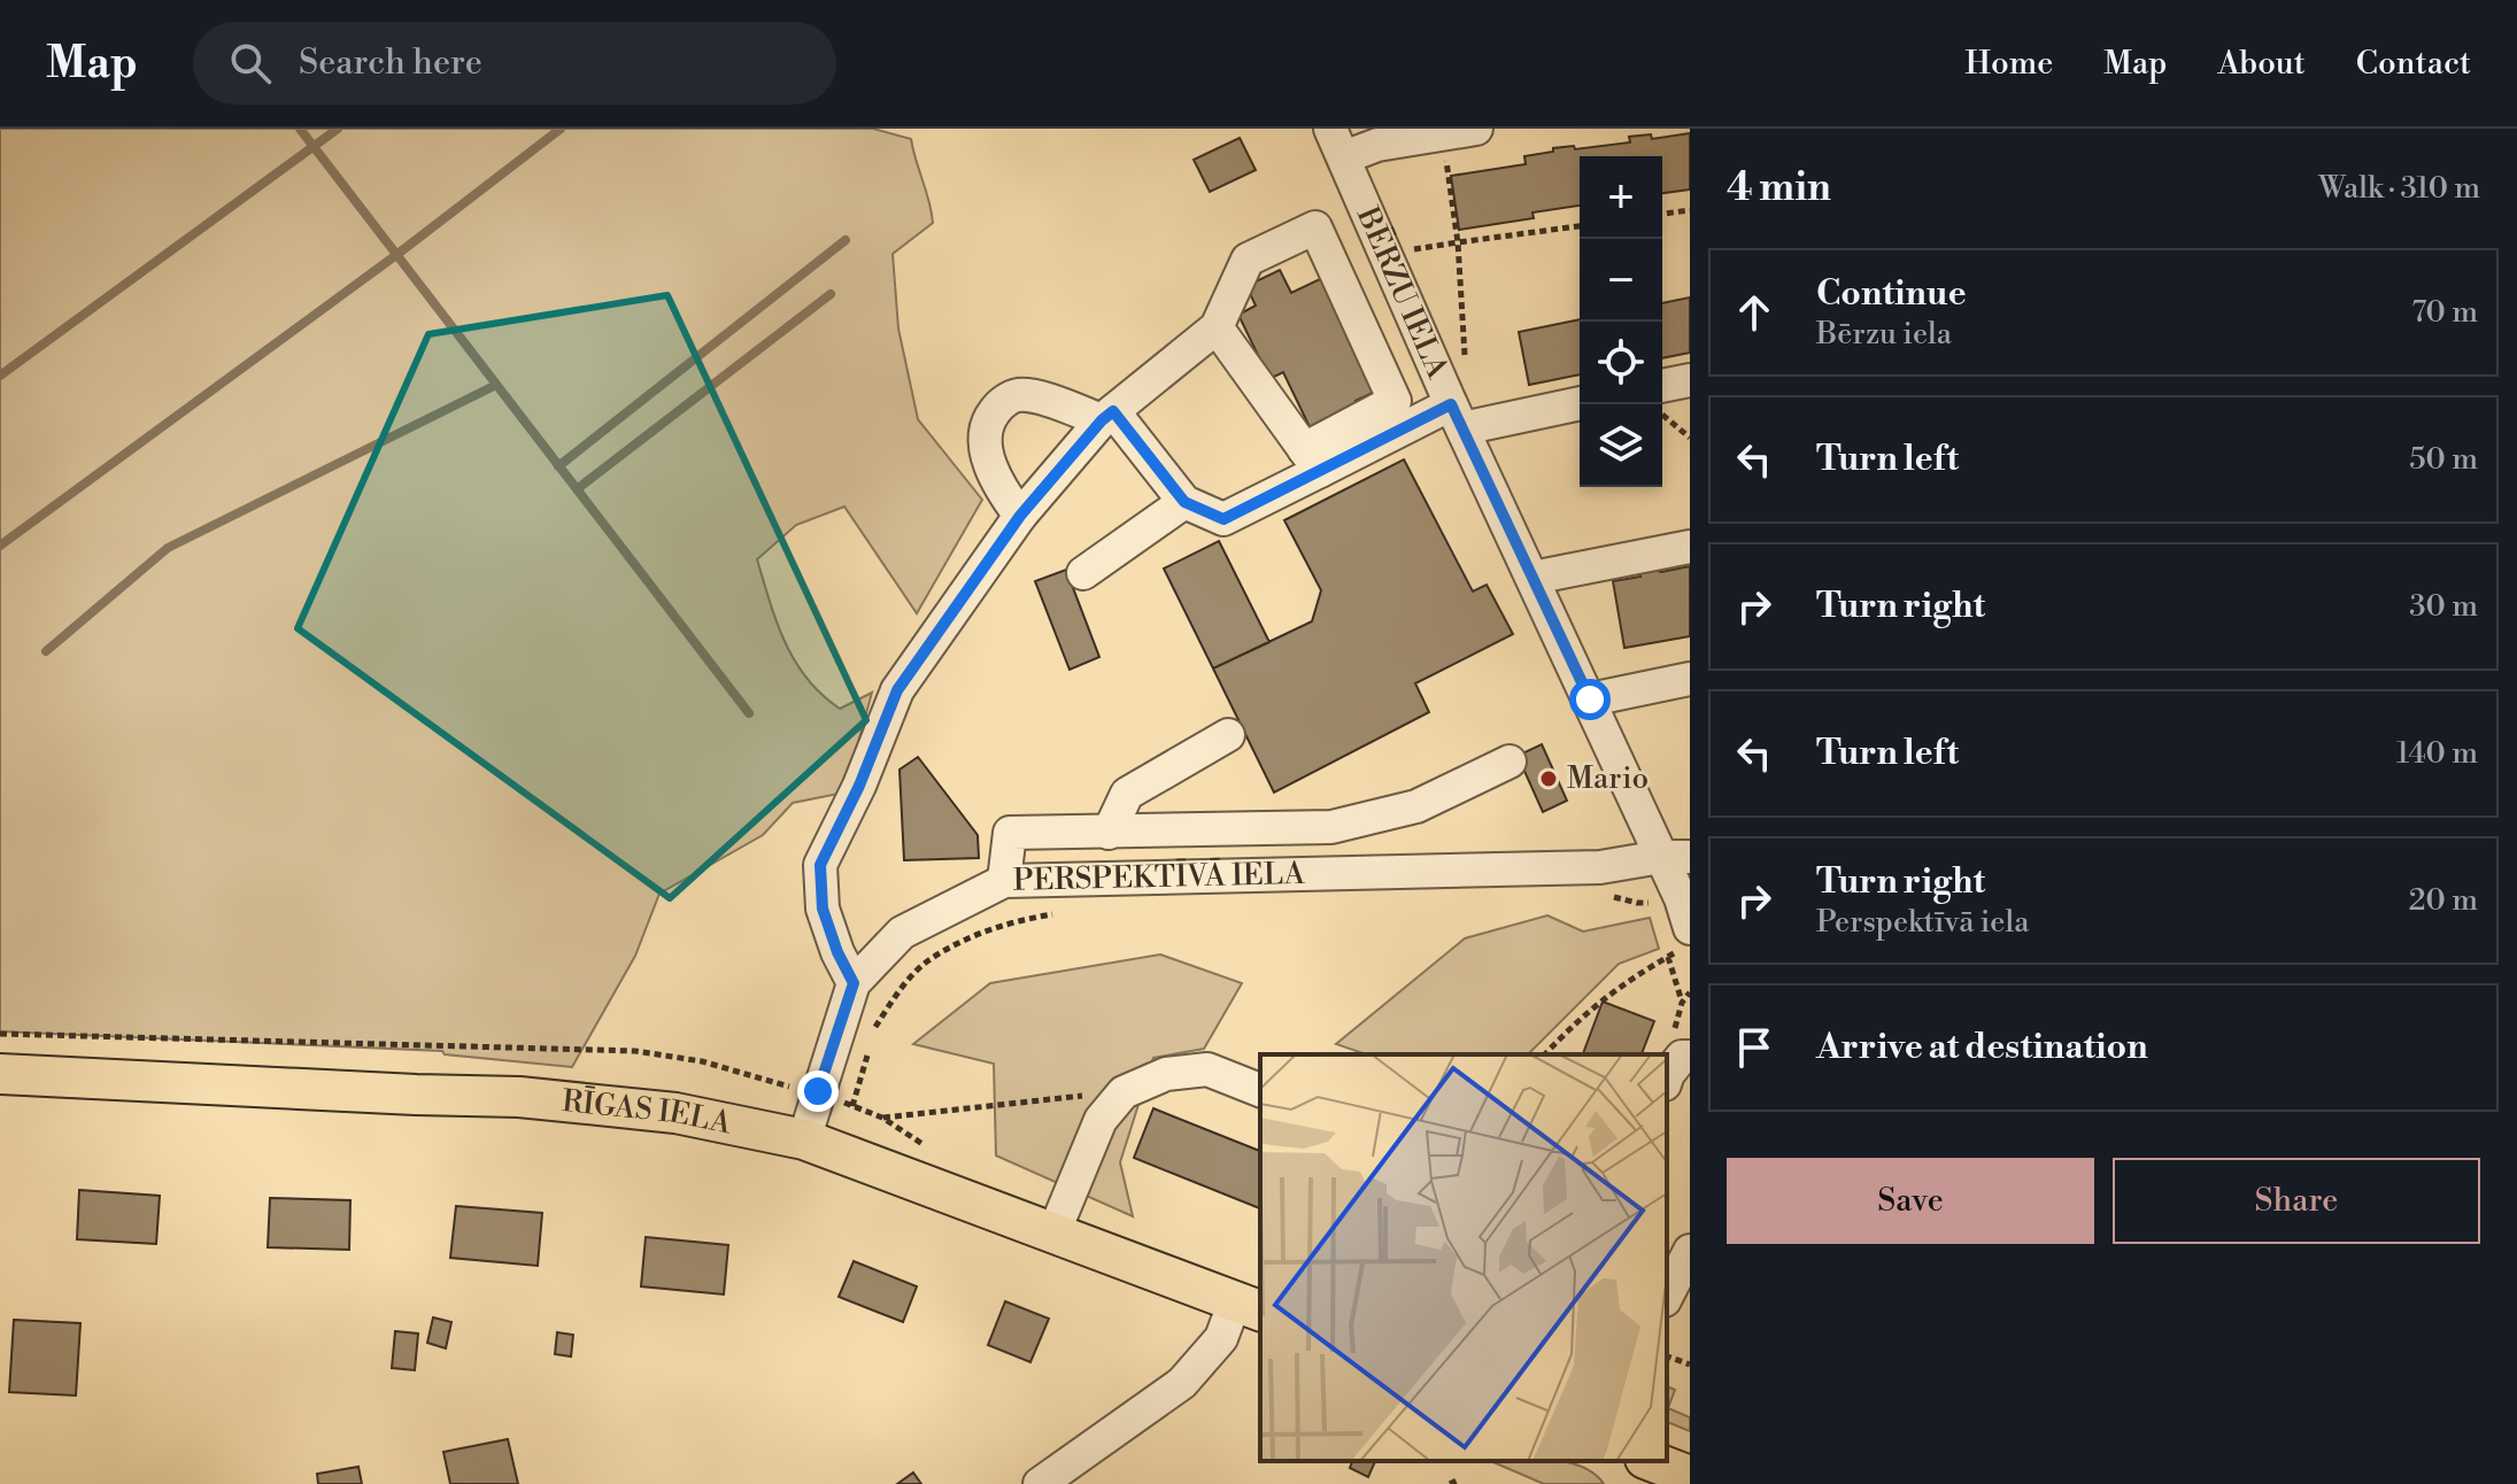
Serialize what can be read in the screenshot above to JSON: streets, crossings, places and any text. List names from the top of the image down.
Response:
{
  "streets": {
    "main road": ["RĪGAS IELA"],
    "street": ["BĒRZU IELA", "PERSPEKTĪVĀ IELA"]
  },
  "crossings": [
    ["BĒRZU IELA", "PERSPEKTĪVĀ IELA"],
    ["PERSPEKTĪVĀ IELA", "RĪGAS IELA"]
  ],
  "places": ["Mario"],
  "page": {
    "header": "Map",
    "search": "Search here",
    "nav": [
      "Home",
      "Map",
      "About",
      "Contact"
    ],
    "heading": ["4 min", "Walk · 310 m"],
    "map_buttons": ["+", "−"],
    "list": [
      ["Continue", "Bērzu iela", "70 m"],
      ["Turn left", "50 m"],
      ["Turn right", "30 m"],
      ["Turn left", "140 m"],
      ["Turn right", "Perspektīvā iela", "20 m"],
      "Arrive at destination"
    ],
    "buttons": ["Save", "Share"]
  }
}
